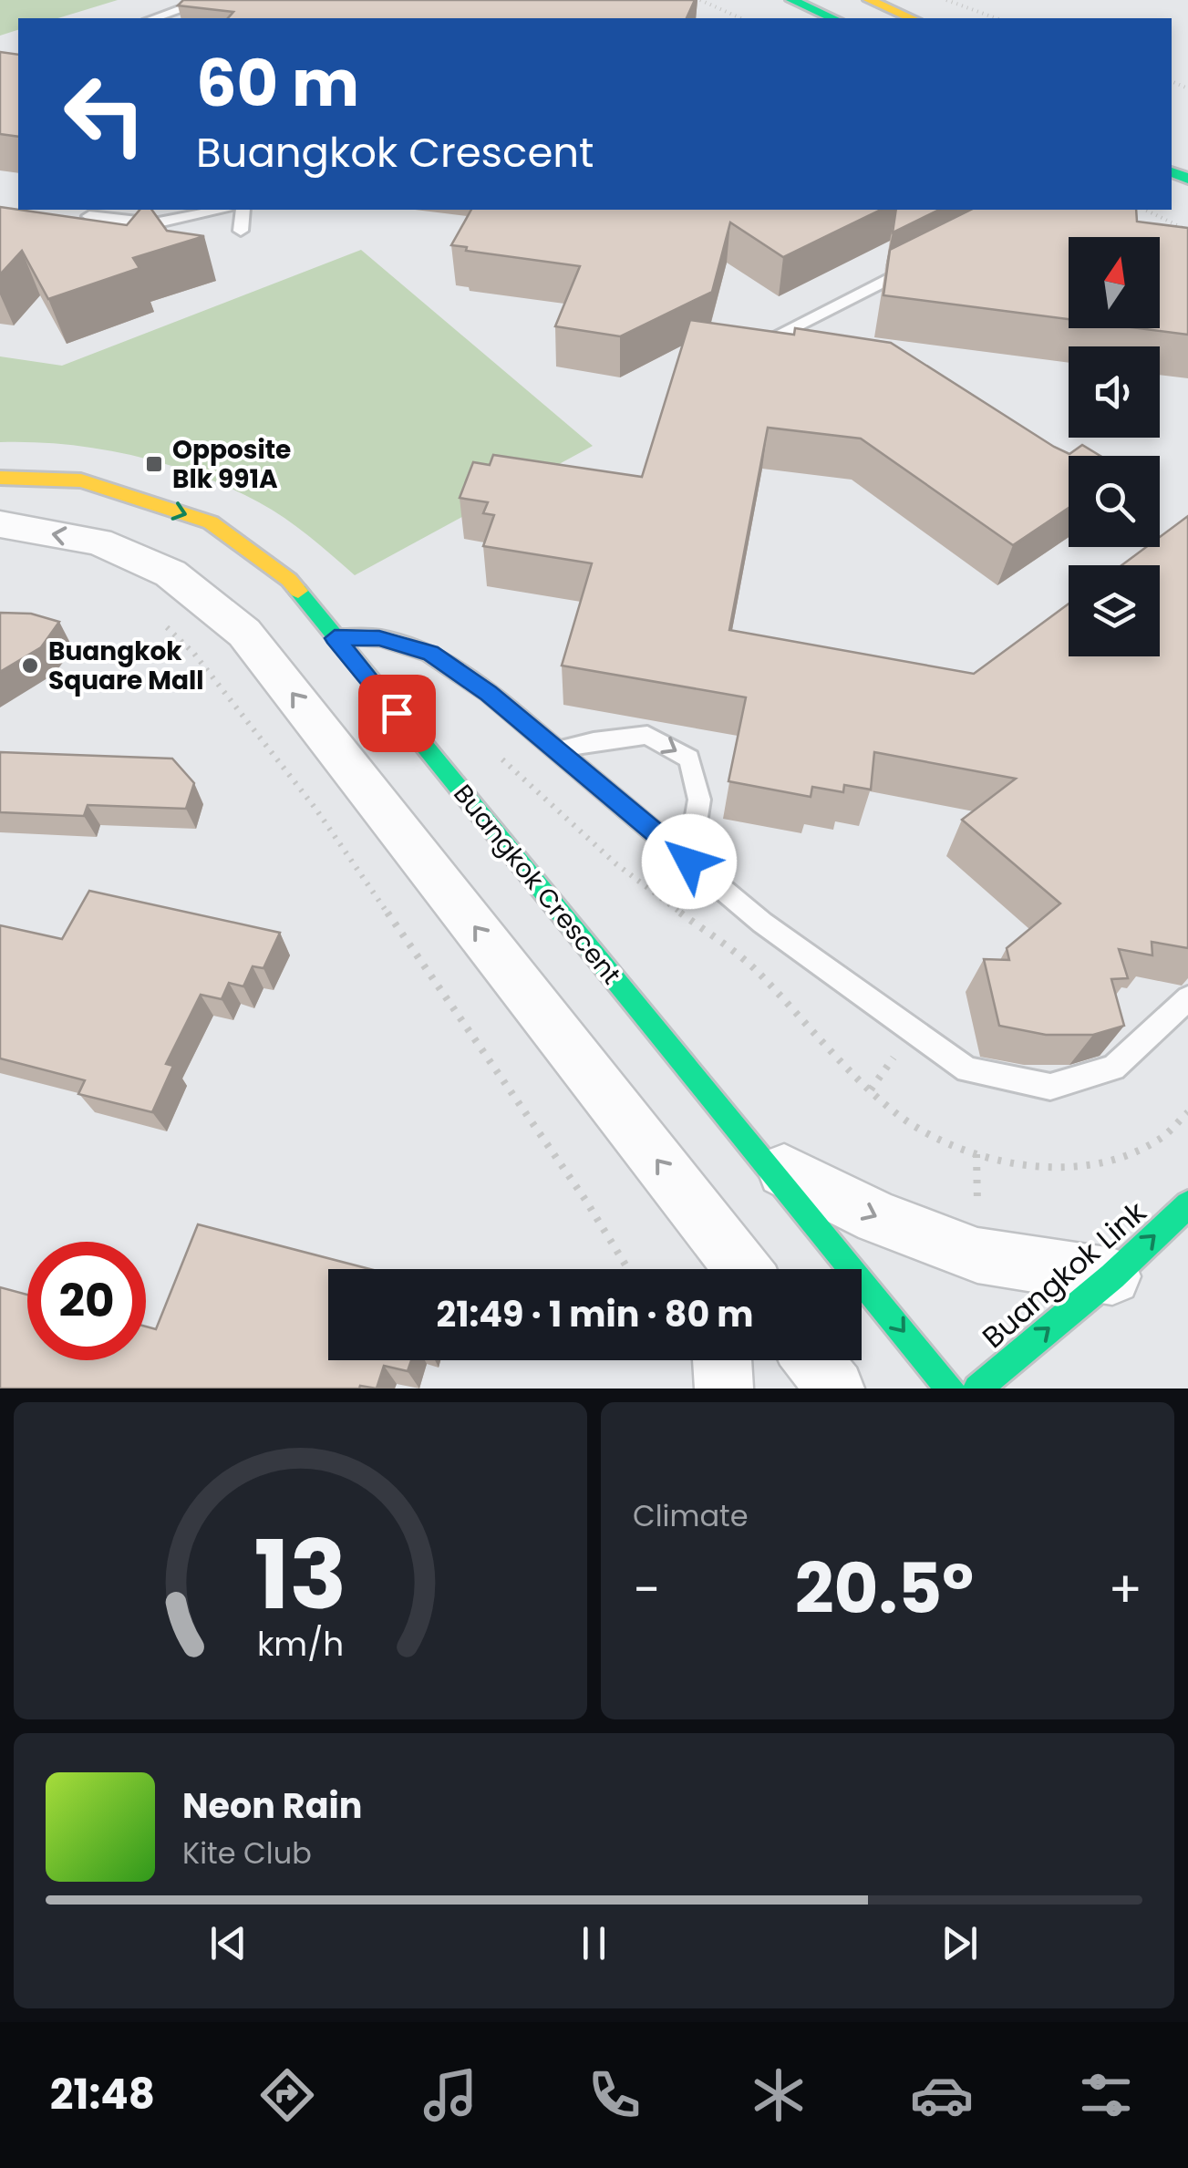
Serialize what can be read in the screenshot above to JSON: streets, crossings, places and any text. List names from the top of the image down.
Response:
{
  "streets": {
    "street": ["Buangkok Crescent", "Buangkok Link"]
  },
  "one_way": ["Buangkok Link"],
  "places": {
    "transit": ["Opposite Blk 991A"],
    "other": ["Buangkok Square Mall"]
  },
  "north": "top",
  "page": {
    "turn": ["60 m", "Buangkok Crescent"],
    "limit": "20",
    "trip": "21:49 · 1 min · 80 m",
    "tile": "Climate",
    "heat": ["−", "20.5°", "+"],
    "song": ["Neon Rain", "Kite Club"],
    "tabs": "21:48",
    "gauge": ["13", "km/h"]
  }
}
